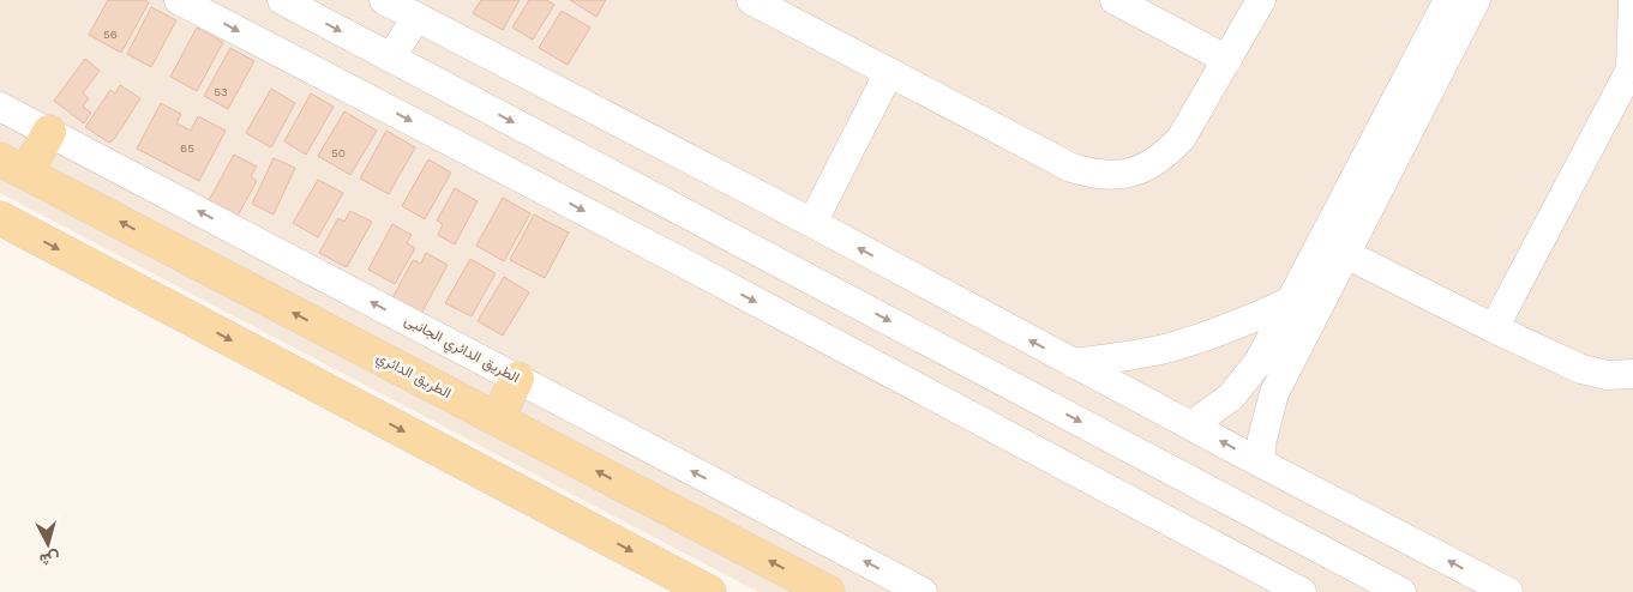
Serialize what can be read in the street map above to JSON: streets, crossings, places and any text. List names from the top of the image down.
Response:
{
  "streets": {
    "main road": ["الطريق الدائري"],
    "street": ["الطريق الدائري الجانبى"]
  },
  "house_numbers": [
    "56",
    "53",
    "65",
    "50"
  ],
  "north": "bottom"
}
